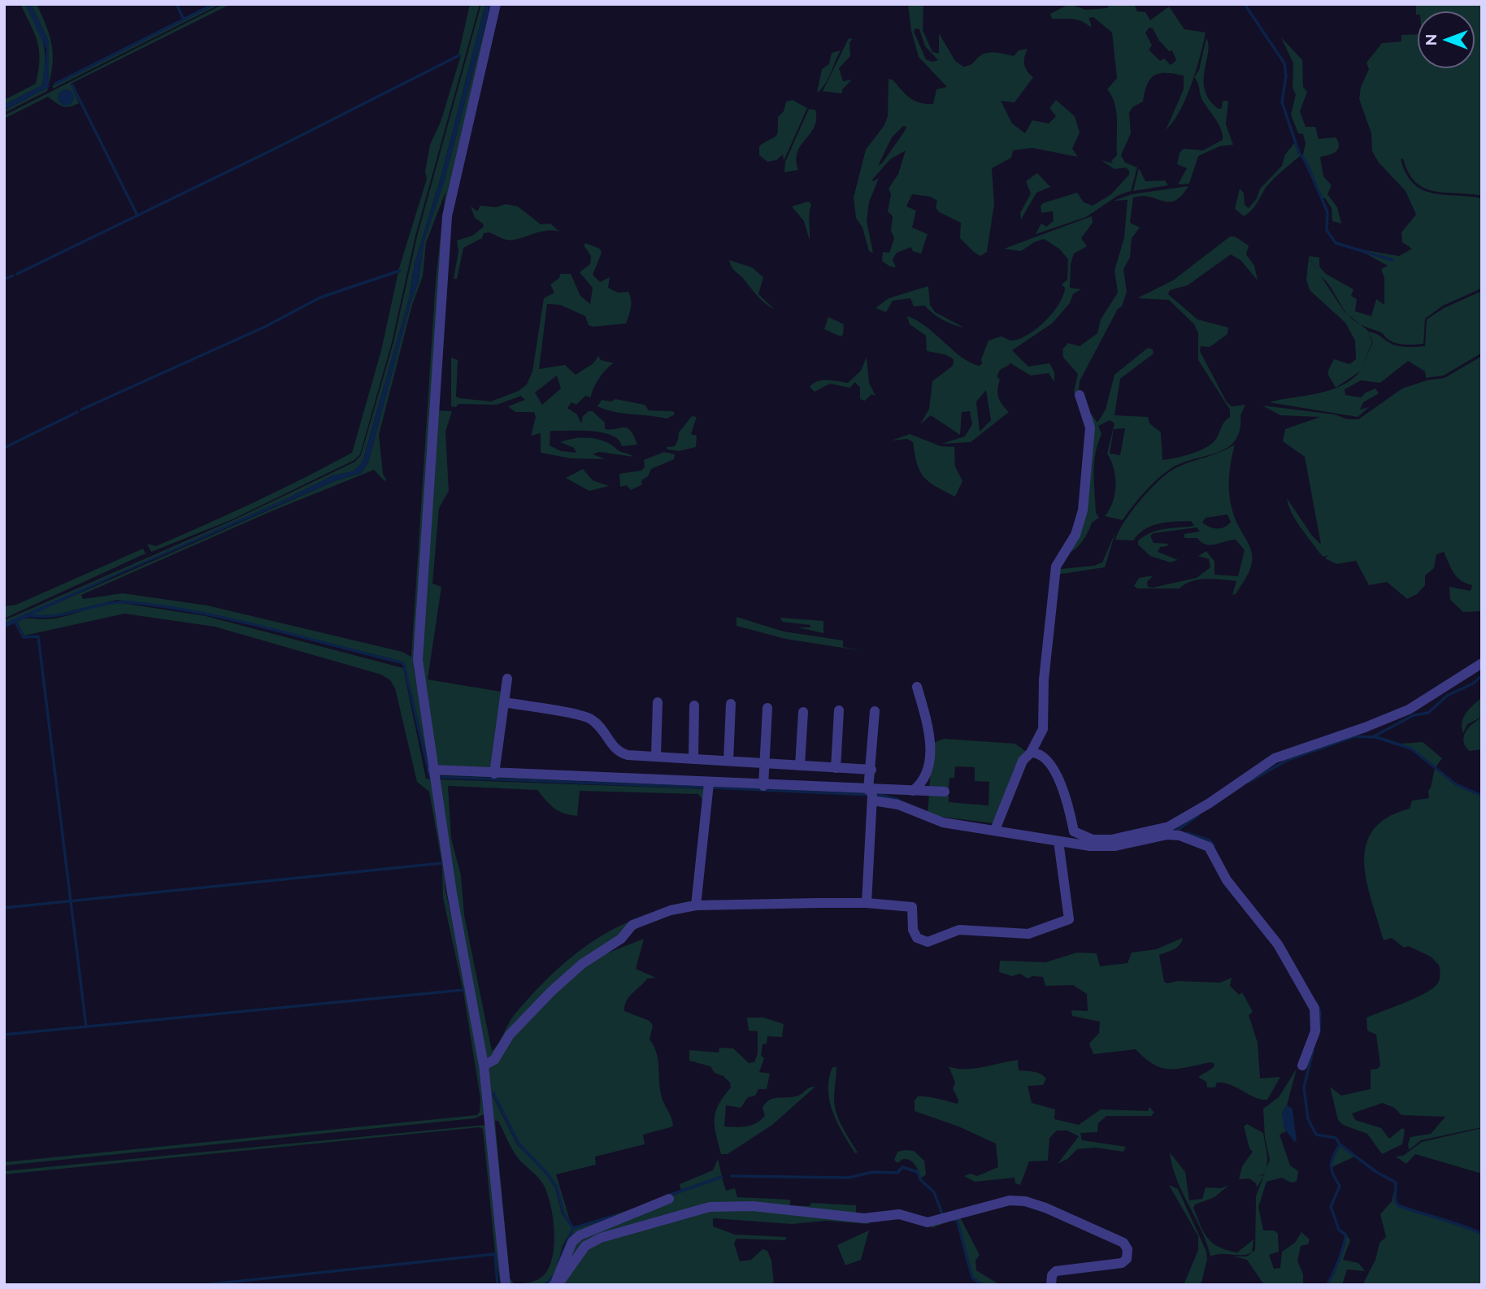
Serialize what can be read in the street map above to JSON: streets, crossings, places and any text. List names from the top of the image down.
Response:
{
  "north": "left"
}
